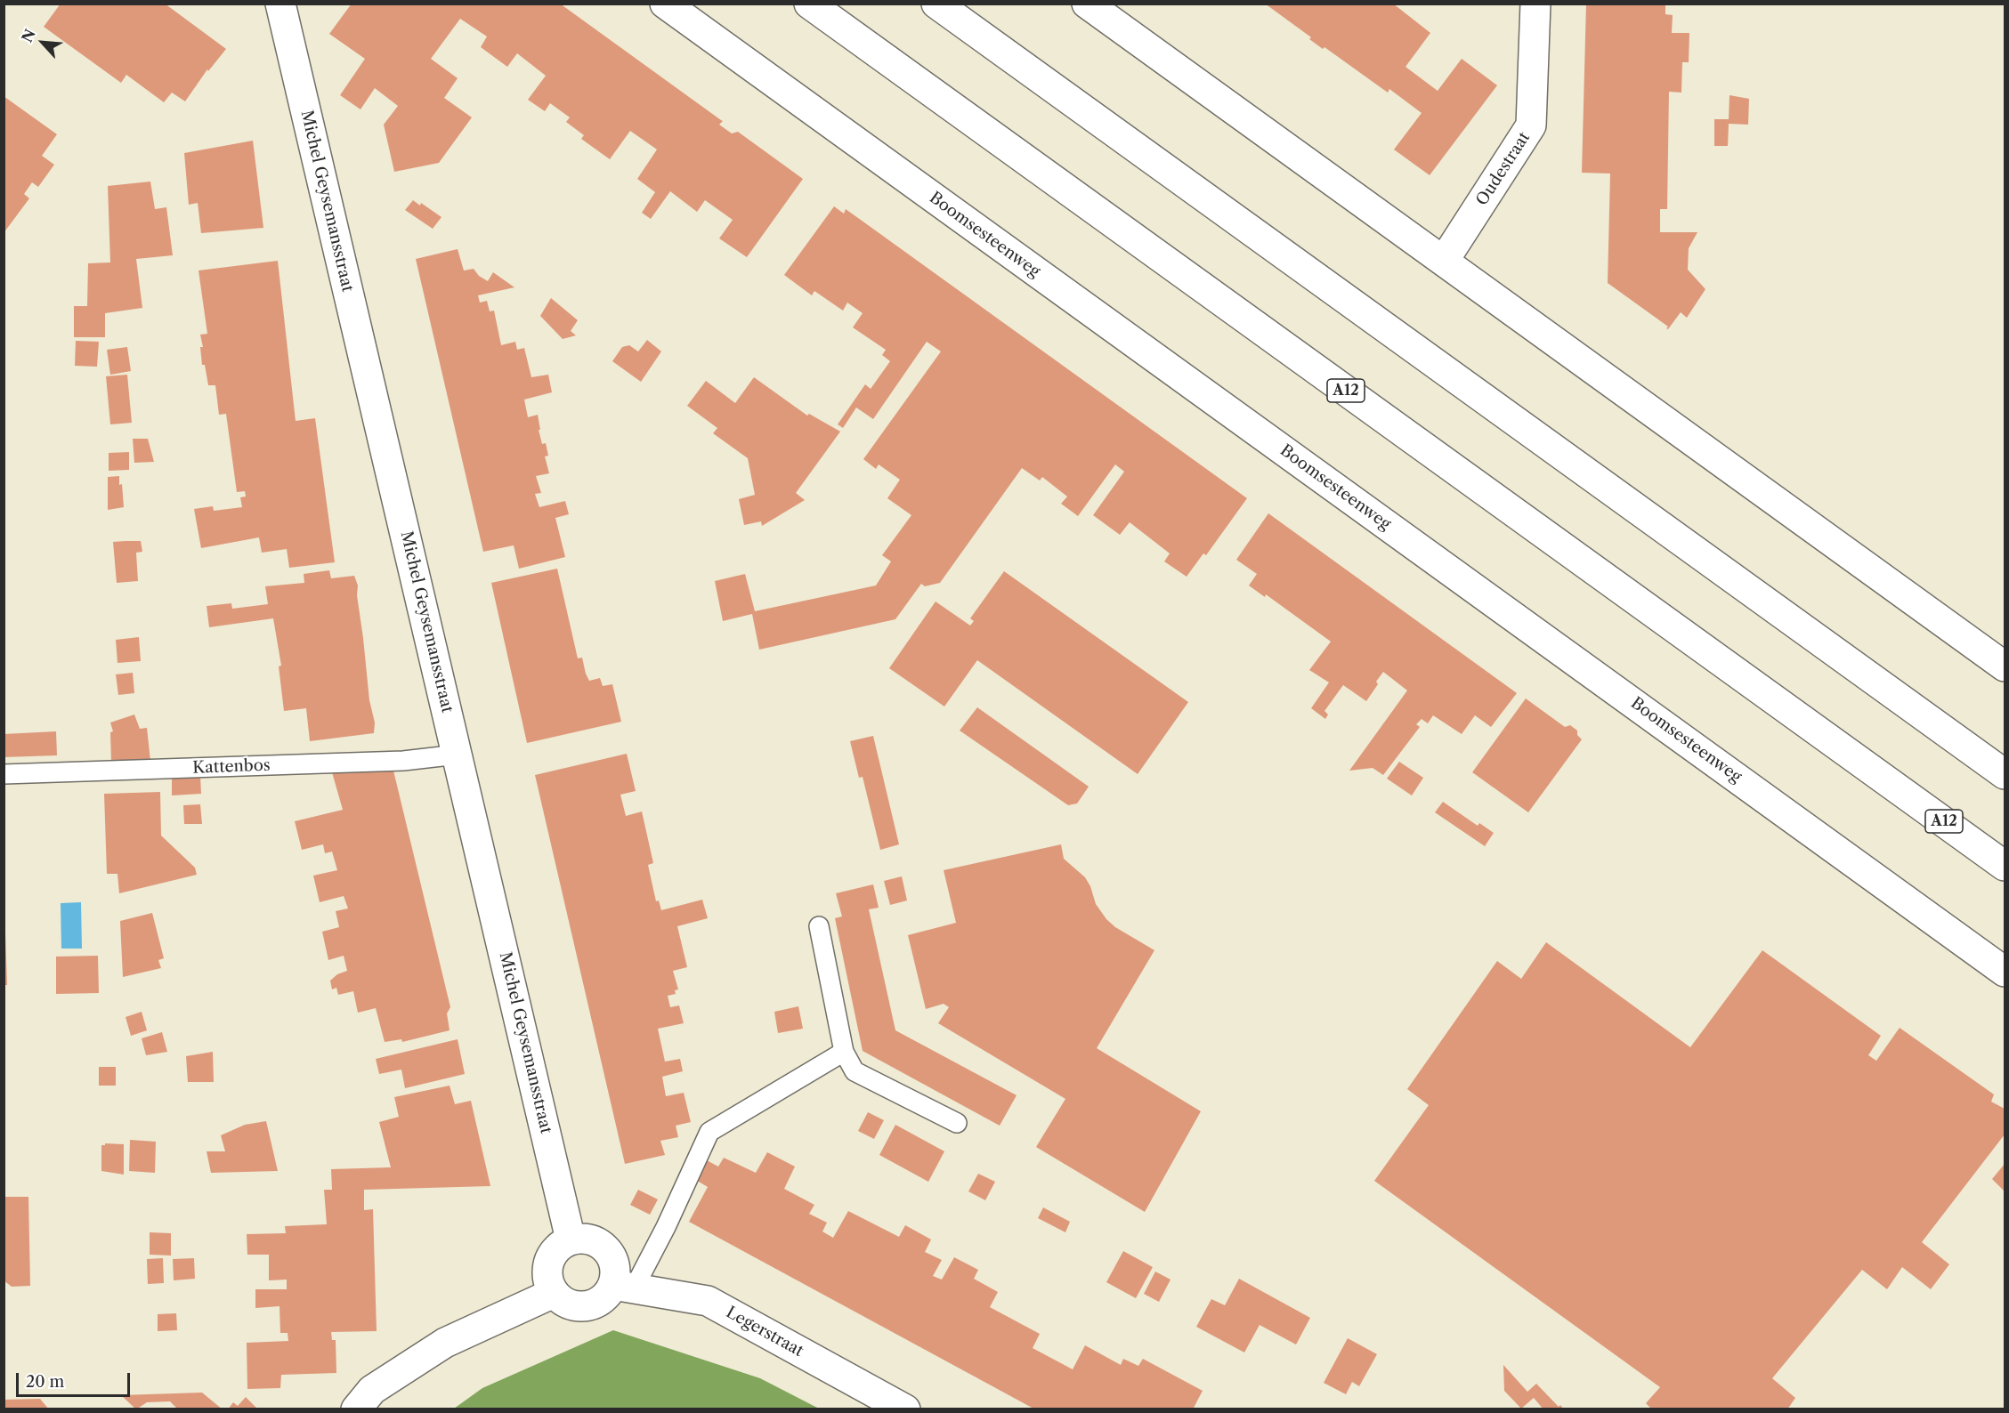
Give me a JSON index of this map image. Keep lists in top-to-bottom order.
{
  "streets": {
    "main road": [
      "Oudestraat",
      "Michel Geysemansstraat",
      "Boomsesteenweg",
      "A12",
      "Legerstraat"
    ],
    "lane": ["Kattenbos"]
  },
  "crossings": [
    ["Michel Geysemansstraat", "Kattenbos"],
    ["Michel Geysemansstraat", "Legerstraat"]
  ],
  "scale_bar": "20 m",
  "north": "top left"
}
